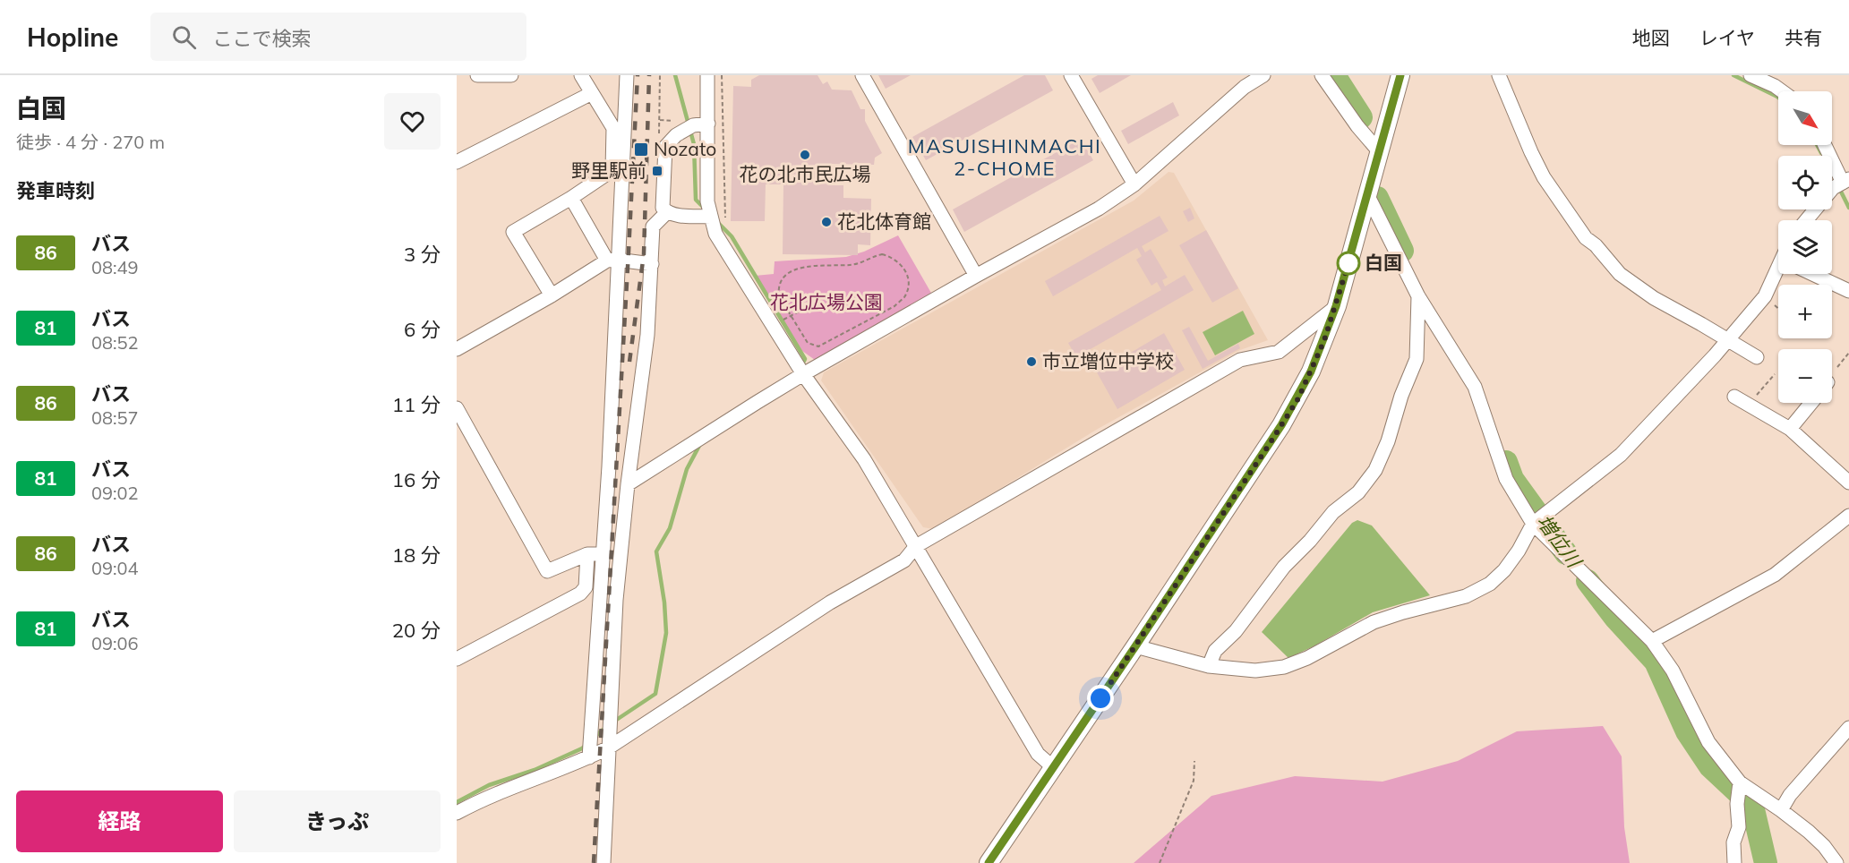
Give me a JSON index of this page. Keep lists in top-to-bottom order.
{
  "districts": ["MASUISHINMACHI 2-CHOME"],
  "water": ["増位川"],
  "parks": ["花北広場公園"],
  "places": {
    "transit": ["Nozato", "野里駅前"],
    "other": [
      "花の北市民広場",
      "花北体育館",
      "白国",
      "市立増位中学校"
    ]
  },
  "lines": ["bus line 86"],
  "north": "bottom right",
  "page": {
    "header": "Hopline",
    "search": "ここで検索",
    "nav": ["地図", "レイヤ", "共有"],
    "heading": [
      ["白国", "徒歩 · 4 分 · 270 m"],
      "発車時刻"
    ],
    "map_buttons": ["+", "−"],
    "list": [
      {
        "mark": "86",
        "name": "バス",
        "note": "08:49",
        "value": "3 分"
      },
      {
        "mark": "81",
        "name": "バス",
        "note": "08:52",
        "value": "6 分"
      },
      {
        "mark": "86",
        "name": "バス",
        "note": "08:57",
        "value": "11 分"
      },
      {
        "mark": "81",
        "name": "バス",
        "note": "09:02",
        "value": "16 分"
      },
      {
        "mark": "86",
        "name": "バス",
        "note": "09:04",
        "value": "18 分"
      },
      {
        "mark": "81",
        "name": "バス",
        "note": "09:06",
        "value": "20 分"
      }
    ],
    "buttons": ["経路", "きっぷ"]
  }
}
